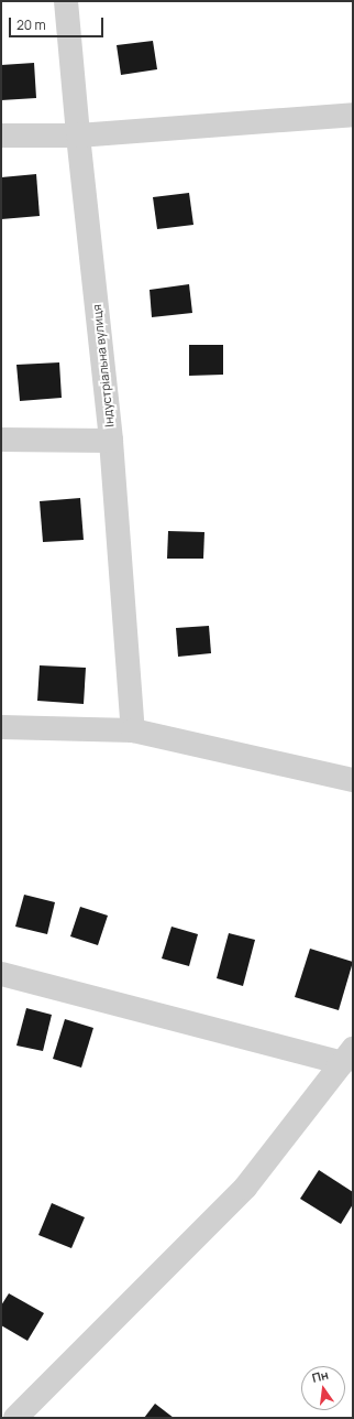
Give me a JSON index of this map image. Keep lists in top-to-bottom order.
{
  "streets": {
    "street": ["Індустріальна вулиця"]
  },
  "scale_bar": "20 m",
  "north": "top"
}
